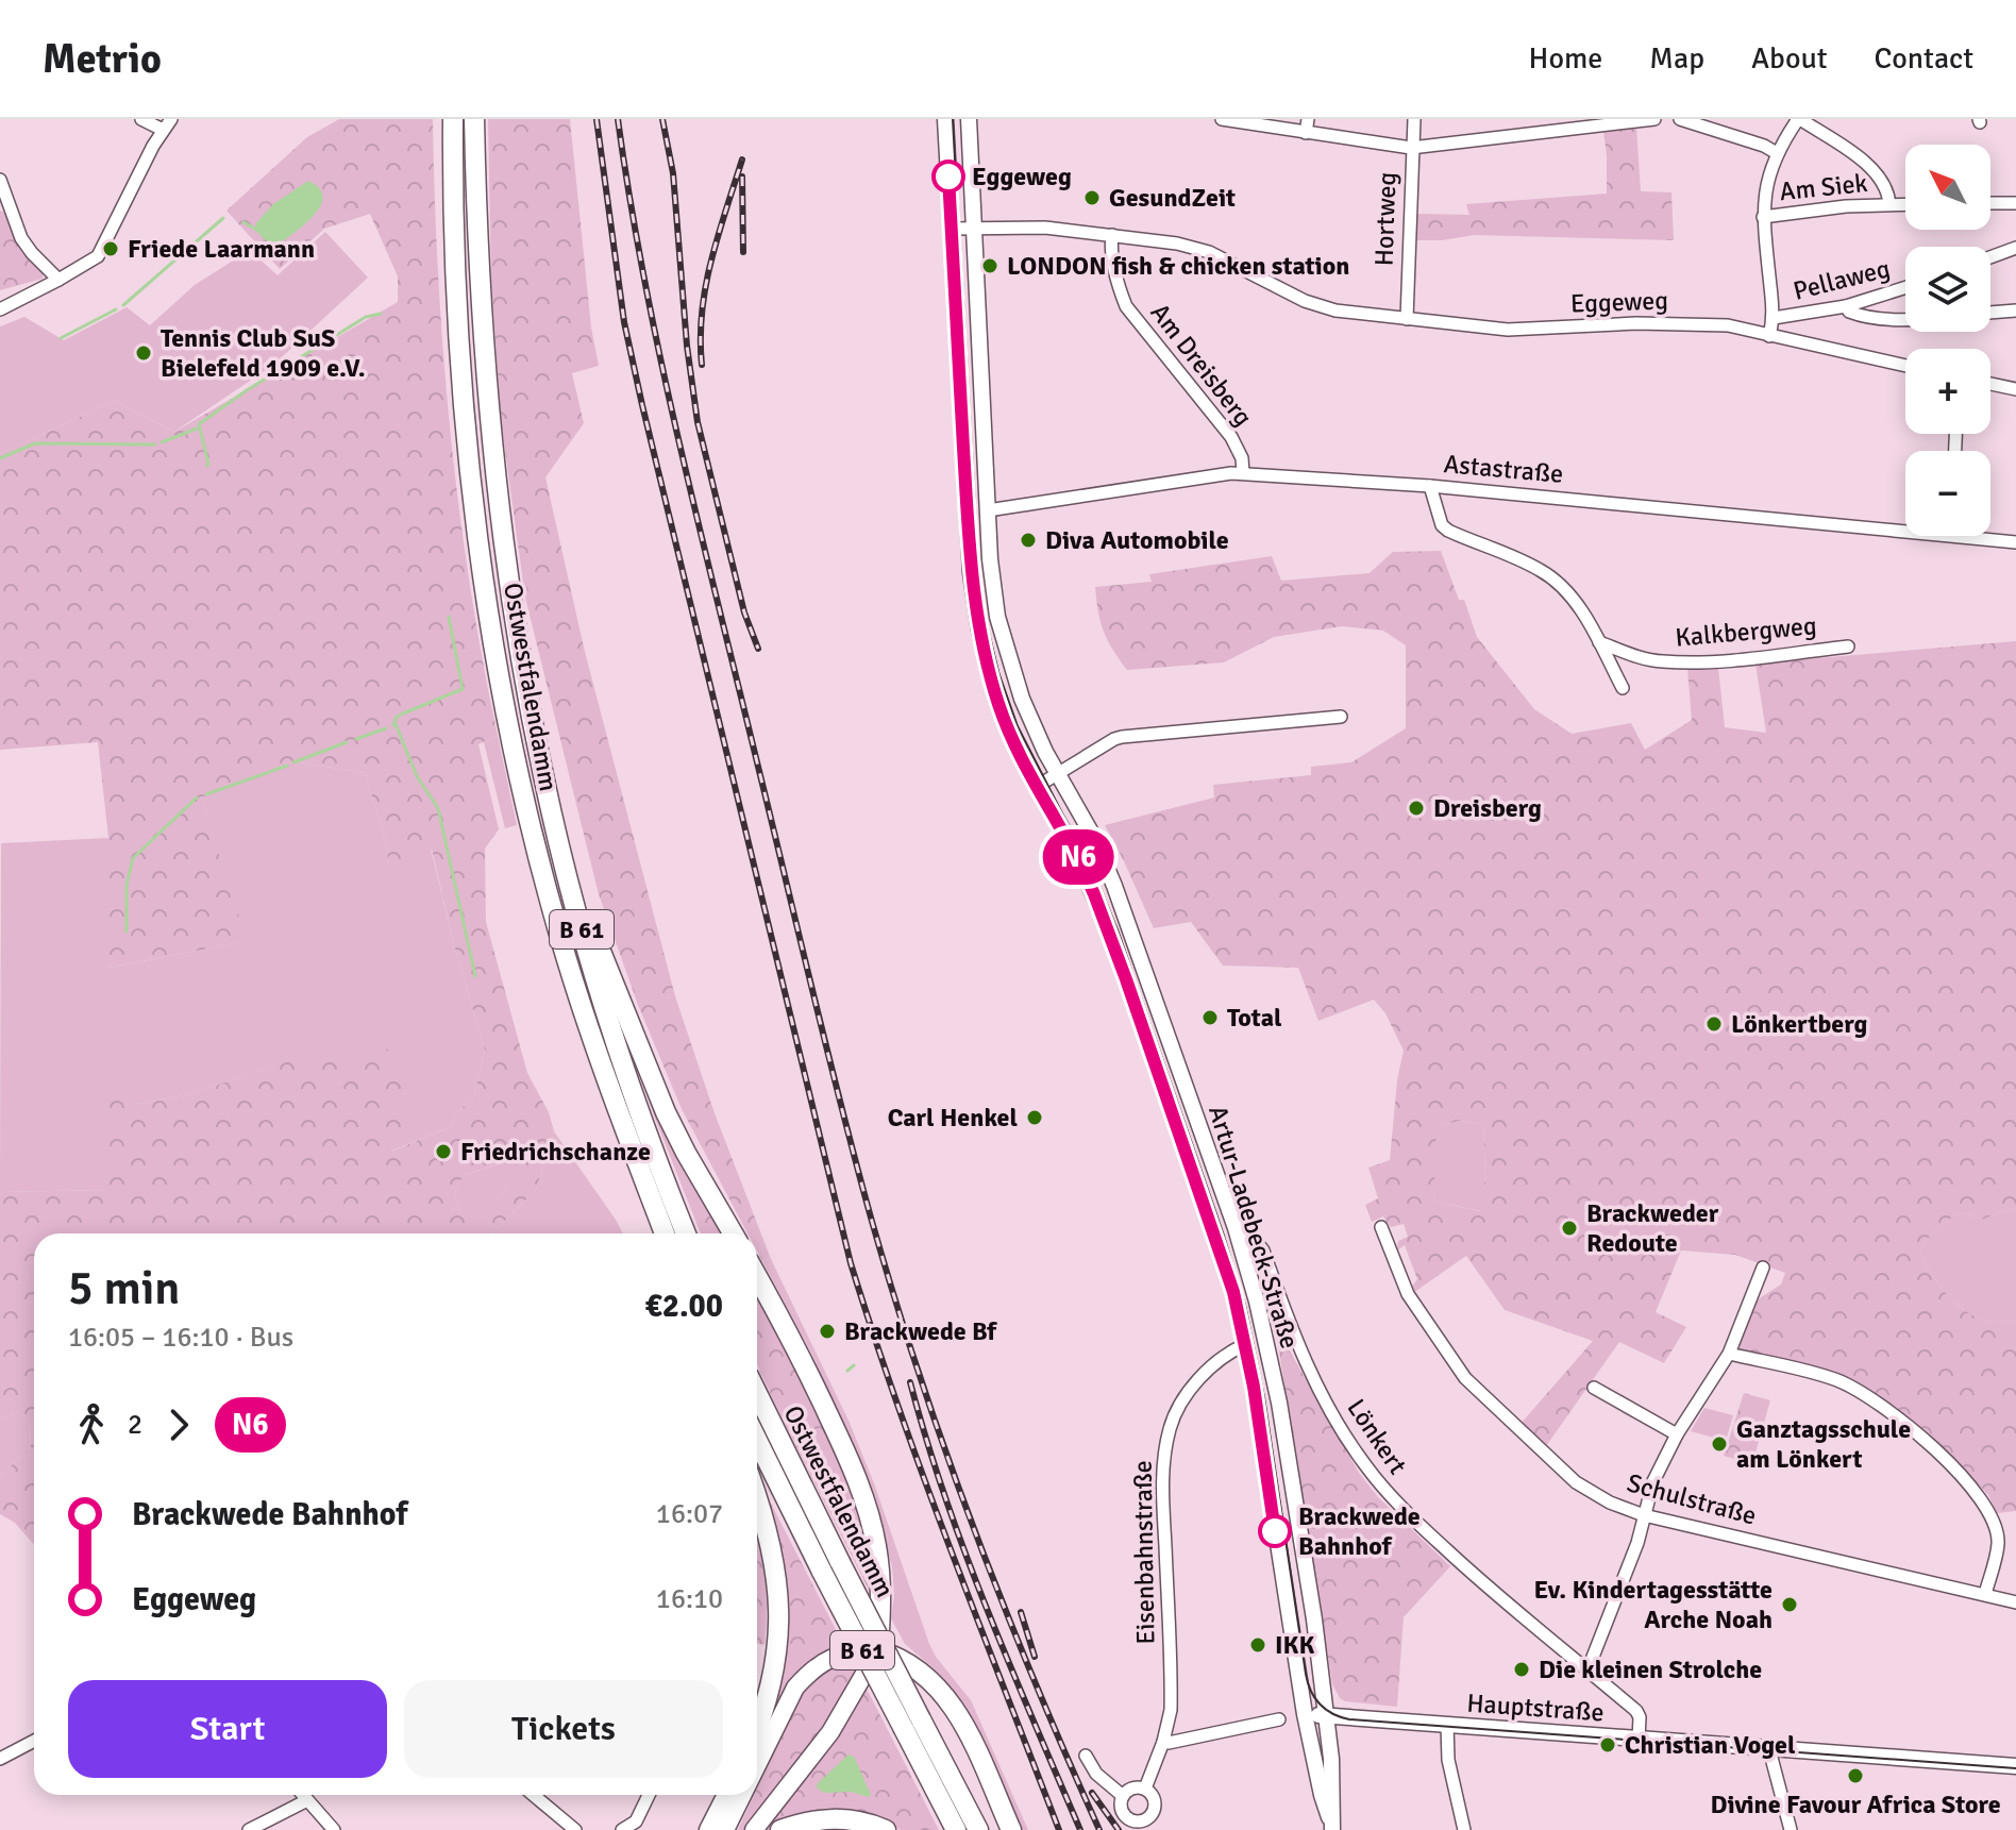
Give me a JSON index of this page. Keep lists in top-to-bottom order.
{
  "streets": {
    "highway": ["Ostwestfalendamm", "B 61"],
    "street": [
      "Am Siek",
      "Hortweg",
      "Pellaweg",
      "Eggeweg",
      "Am Dreisberg",
      "Astastraße",
      "Kalkbergweg",
      "Artur-Ladebeck-Straße",
      "Lönkert",
      "Schulstraße",
      "Eisenbahnstraße",
      "Hauptstraße"
    ]
  },
  "crossings": [
    ["Hortweg", "Eggeweg"],
    ["Eggeweg", "Am Dreisberg"],
    ["Eggeweg", "Artur-Ladebeck-Straße"],
    ["Am Dreisberg", "Astastraße"],
    ["Astastraße", "Artur-Ladebeck-Straße"],
    ["Ostwestfalendamm", "B 61"],
    ["Artur-Ladebeck-Straße", "Lönkert"],
    ["Artur-Ladebeck-Straße", "Eisenbahnstraße"],
    ["Artur-Ladebeck-Straße", "Hauptstraße"],
    ["Lönkert", "Hauptstraße"]
  ],
  "places": [
    "Eggeweg",
    "GesundZeit",
    "Friede Laarmann",
    "LONDON fish & chicken station",
    "Tennis Club SuS Bielefeld 1909 e.V.",
    "Diva Automobile",
    "Dreisberg",
    "Total",
    "Lönkertberg",
    "Carl Henkel",
    "Friedrichschanze",
    "Brackweder Redoute",
    "Brackwede Bf",
    "Ganztagsschule am Lönkert",
    "Brackwede Bahnhof",
    "Ev. Kindertagesstätte Arche Noah",
    "IKK",
    "Die kleinen Strolche",
    "Christian Vogel",
    "Divine Favour Africa Store"
  ],
  "lines": ["bus line N6"],
  "north": "top left",
  "page": {
    "header": "Metrio",
    "nav": [
      "Home",
      "Map",
      "About",
      "Contact"
    ],
    "on_map": "N6",
    "map_buttons": ["+", "−"],
    "heading": ["5 min", "16:05 – 16:10 · Bus", "€2.00"],
    "legs": ["2", "N6"],
    "list": [
      {
        "name": "Brackwede Bahnhof",
        "value": "16:07"
      },
      {
        "name": "Eggeweg",
        "value": "16:10"
      }
    ],
    "buttons": ["Start", "Tickets"]
  }
}
